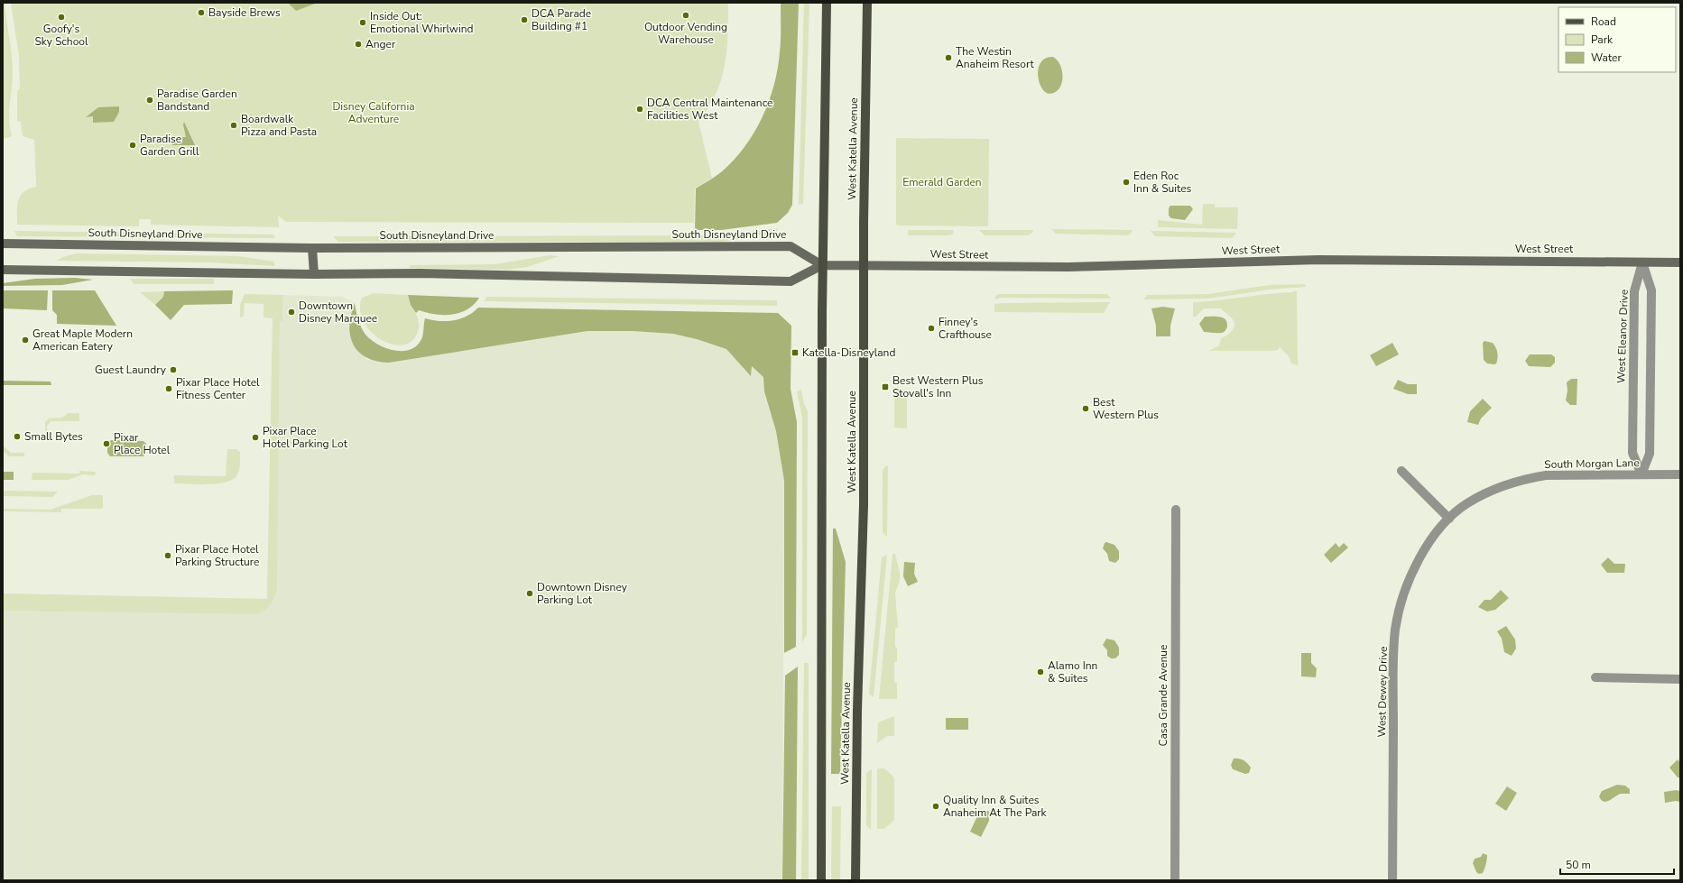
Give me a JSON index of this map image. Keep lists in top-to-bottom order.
{
  "streets": {
    "main road": ["West Katella Avenue", "South Disneyland Drive", "West Street"],
    "street": [
      "West Eleanor Drive",
      "South Morgan Lane",
      "West Dewey Drive",
      "Casa Grande Avenue"
    ]
  },
  "crossings": [
    ["West Katella Avenue", "West Street"],
    ["South Disneyland Drive", "West Street"],
    ["West Street", "West Eleanor Drive"],
    ["West Eleanor Drive", "South Morgan Lane"],
    ["South Morgan Lane", "West Dewey Drive"]
  ],
  "parks": ["Disney California Adventure", "Emerald Garden"],
  "places": {
    "other": [
      "Bayside Brews",
      "Outdoor Vending Warehouse",
      "Goofy's Sky School",
      "DCA Parade Building #1",
      "Inside Out: Emotional Whirlwind",
      "Anger",
      "The Westin Anaheim Resort",
      "Paradise Garden Bandstand",
      "DCA Central Maintenance Facilities West",
      "Boardwalk Pizza and Pasta",
      "Paradise Garden Grill",
      "Eden Roc Inn & Suites",
      "Downtown Disney Marquee",
      "Finney's Crafthouse",
      "Great Maple Modern American Eatery",
      "Guest Laundry",
      "Pixar Place Hotel Fitness Center",
      "Best Western Plus",
      "Small Bytes",
      "Pixar Place Hotel Parking Lot",
      "Pixar Place Hotel",
      "Pixar Place Hotel Parking Structure",
      "Downtown Disney Parking Lot",
      "Alamo Inn & Suites",
      "Quality Inn & Suites Anaheim At The Park"
    ],
    "transit": ["Katella-Disneyland", "Best Western Plus Stovall's Inn"]
  },
  "legend": ["Road", "Park", "Water"],
  "scale_bar": "50 m"
}
